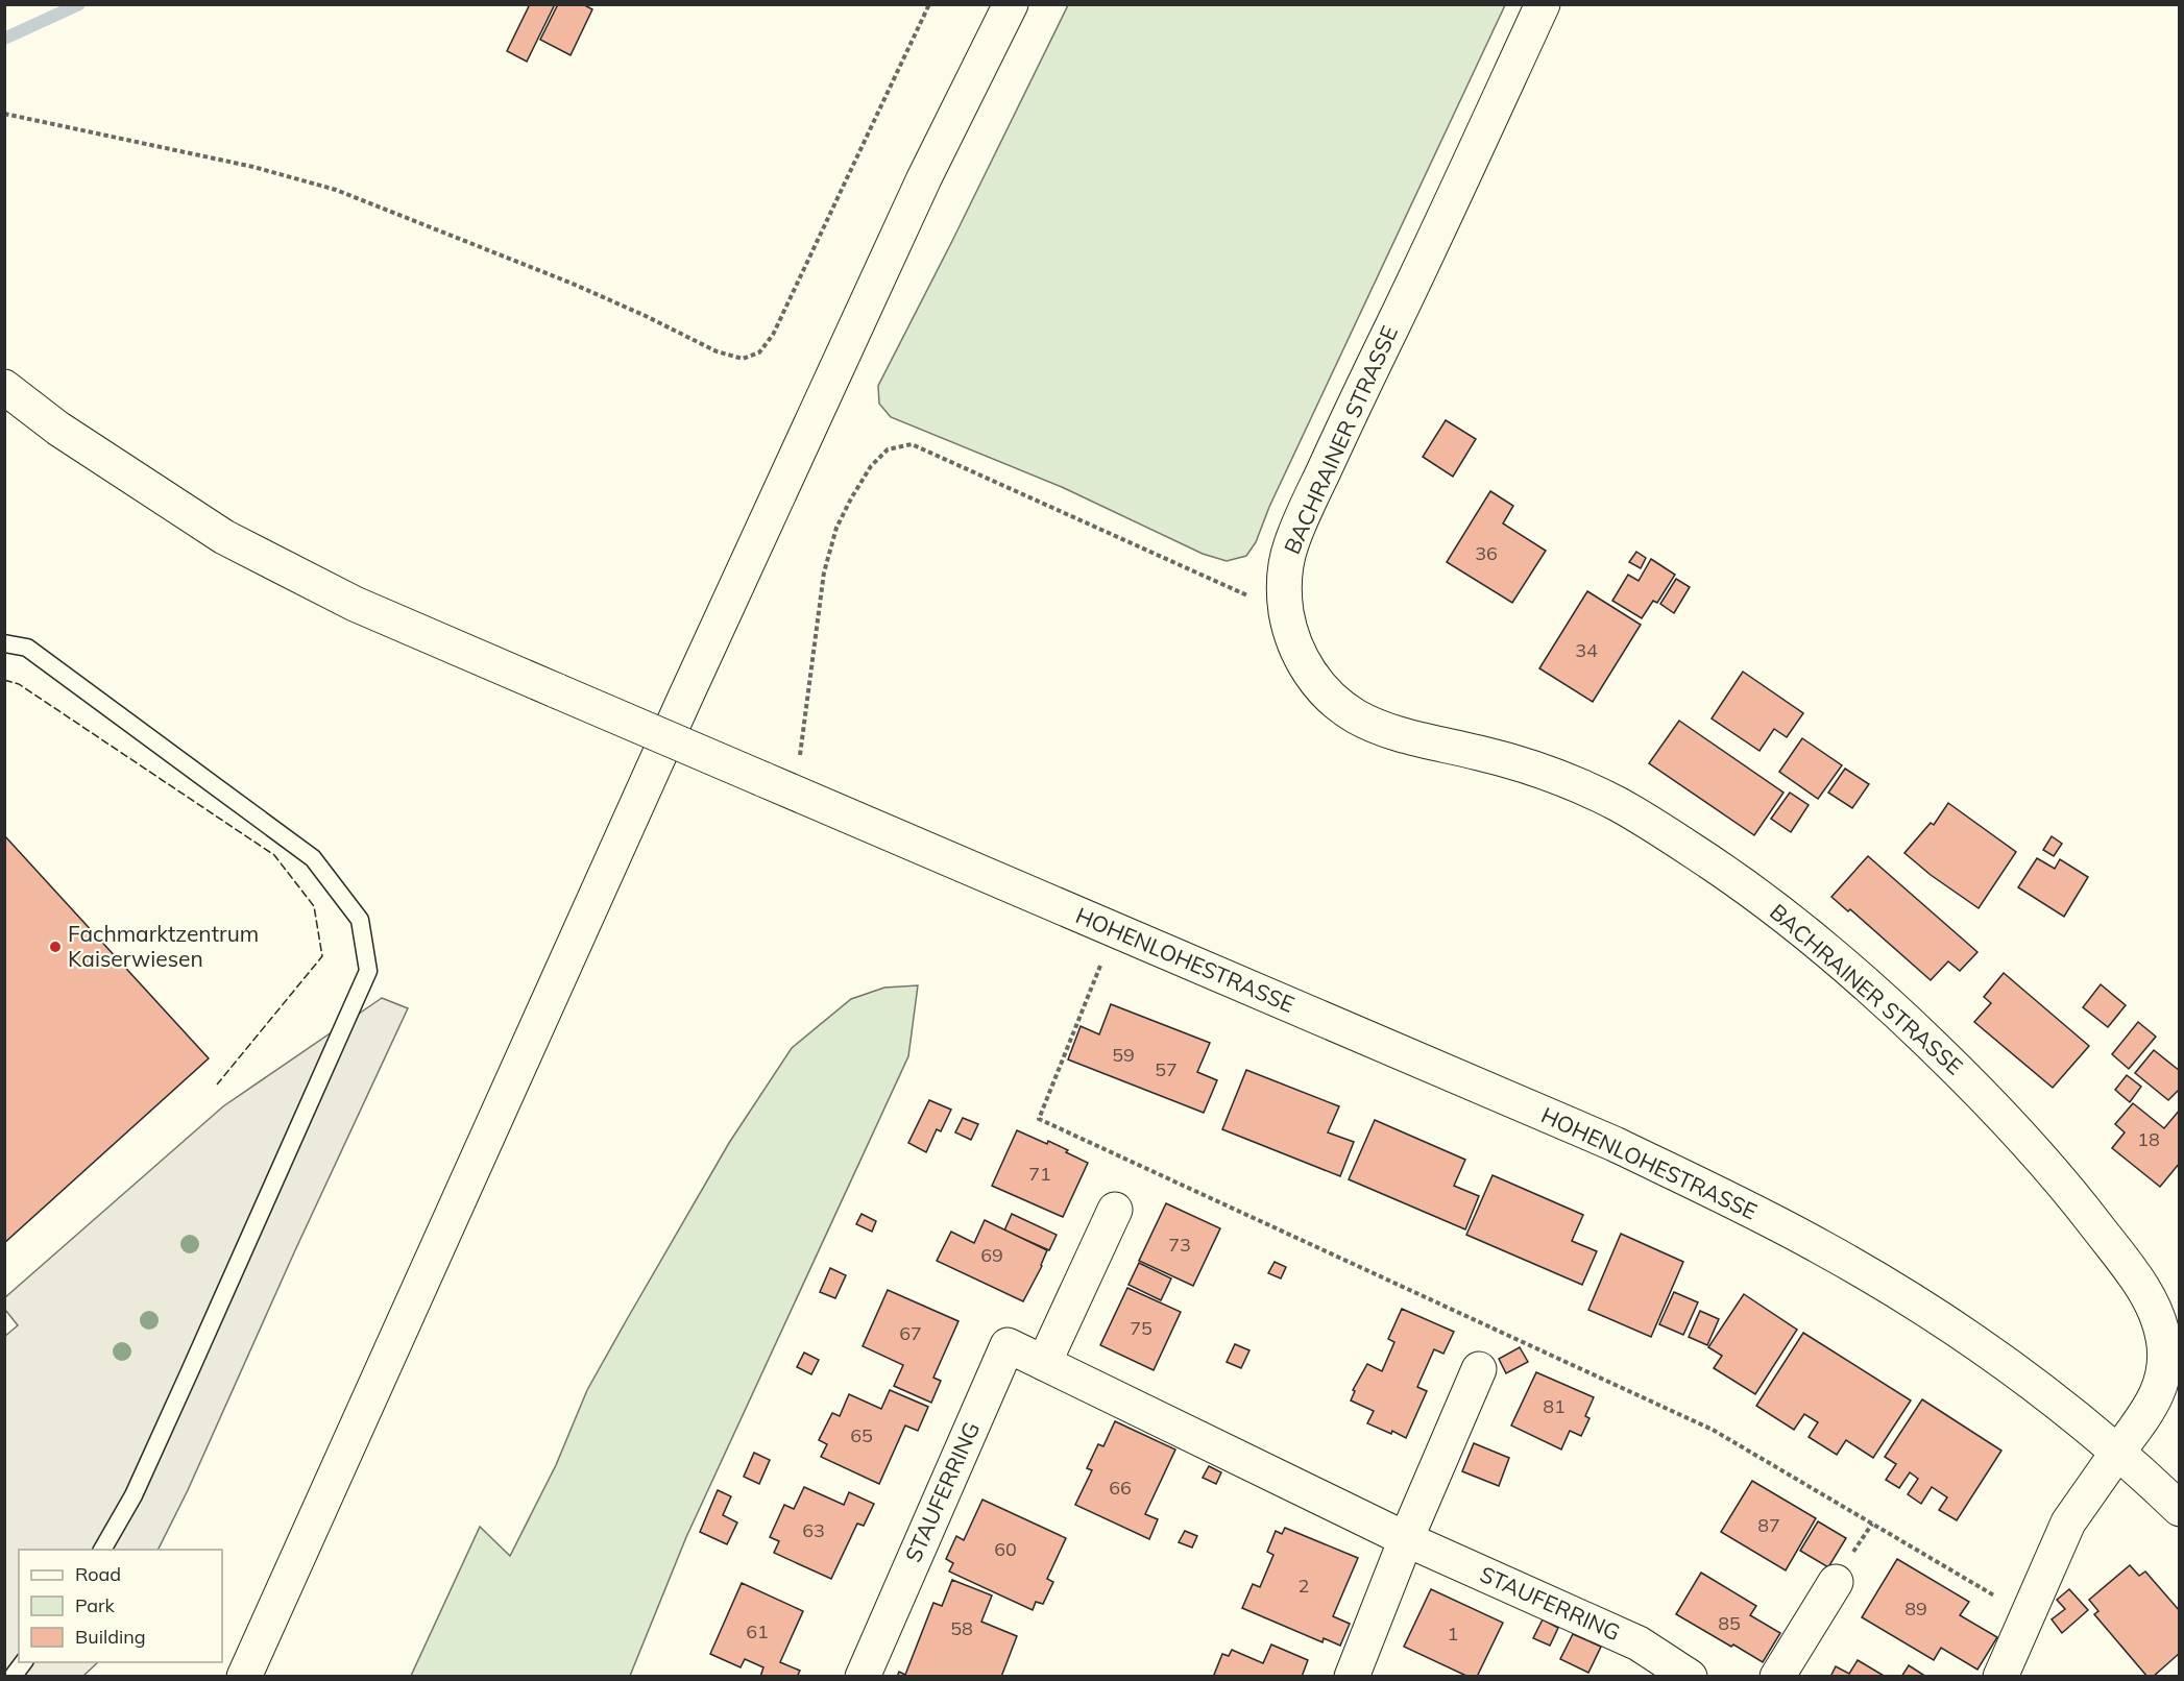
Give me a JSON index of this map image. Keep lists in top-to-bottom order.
{
  "streets": {
    "main road": ["BACHRAINER STRASSE", "HOHENLOHESTRASSE", "STAUFERRING"]
  },
  "crossings": [
    ["BACHRAINER STRASSE", "HOHENLOHESTRASSE"]
  ],
  "places": ["Fachmarktzentrum Kaiserwiesen"],
  "house_numbers": [
    "36",
    "34",
    "59",
    "57",
    "18",
    "71",
    "73",
    "69",
    "75",
    "67",
    "81",
    "65",
    "66",
    "87",
    "63",
    "60",
    "2",
    "89",
    "85",
    "58",
    "61",
    "1"
  ],
  "legend": ["Road", "Park", "Building"]
}
